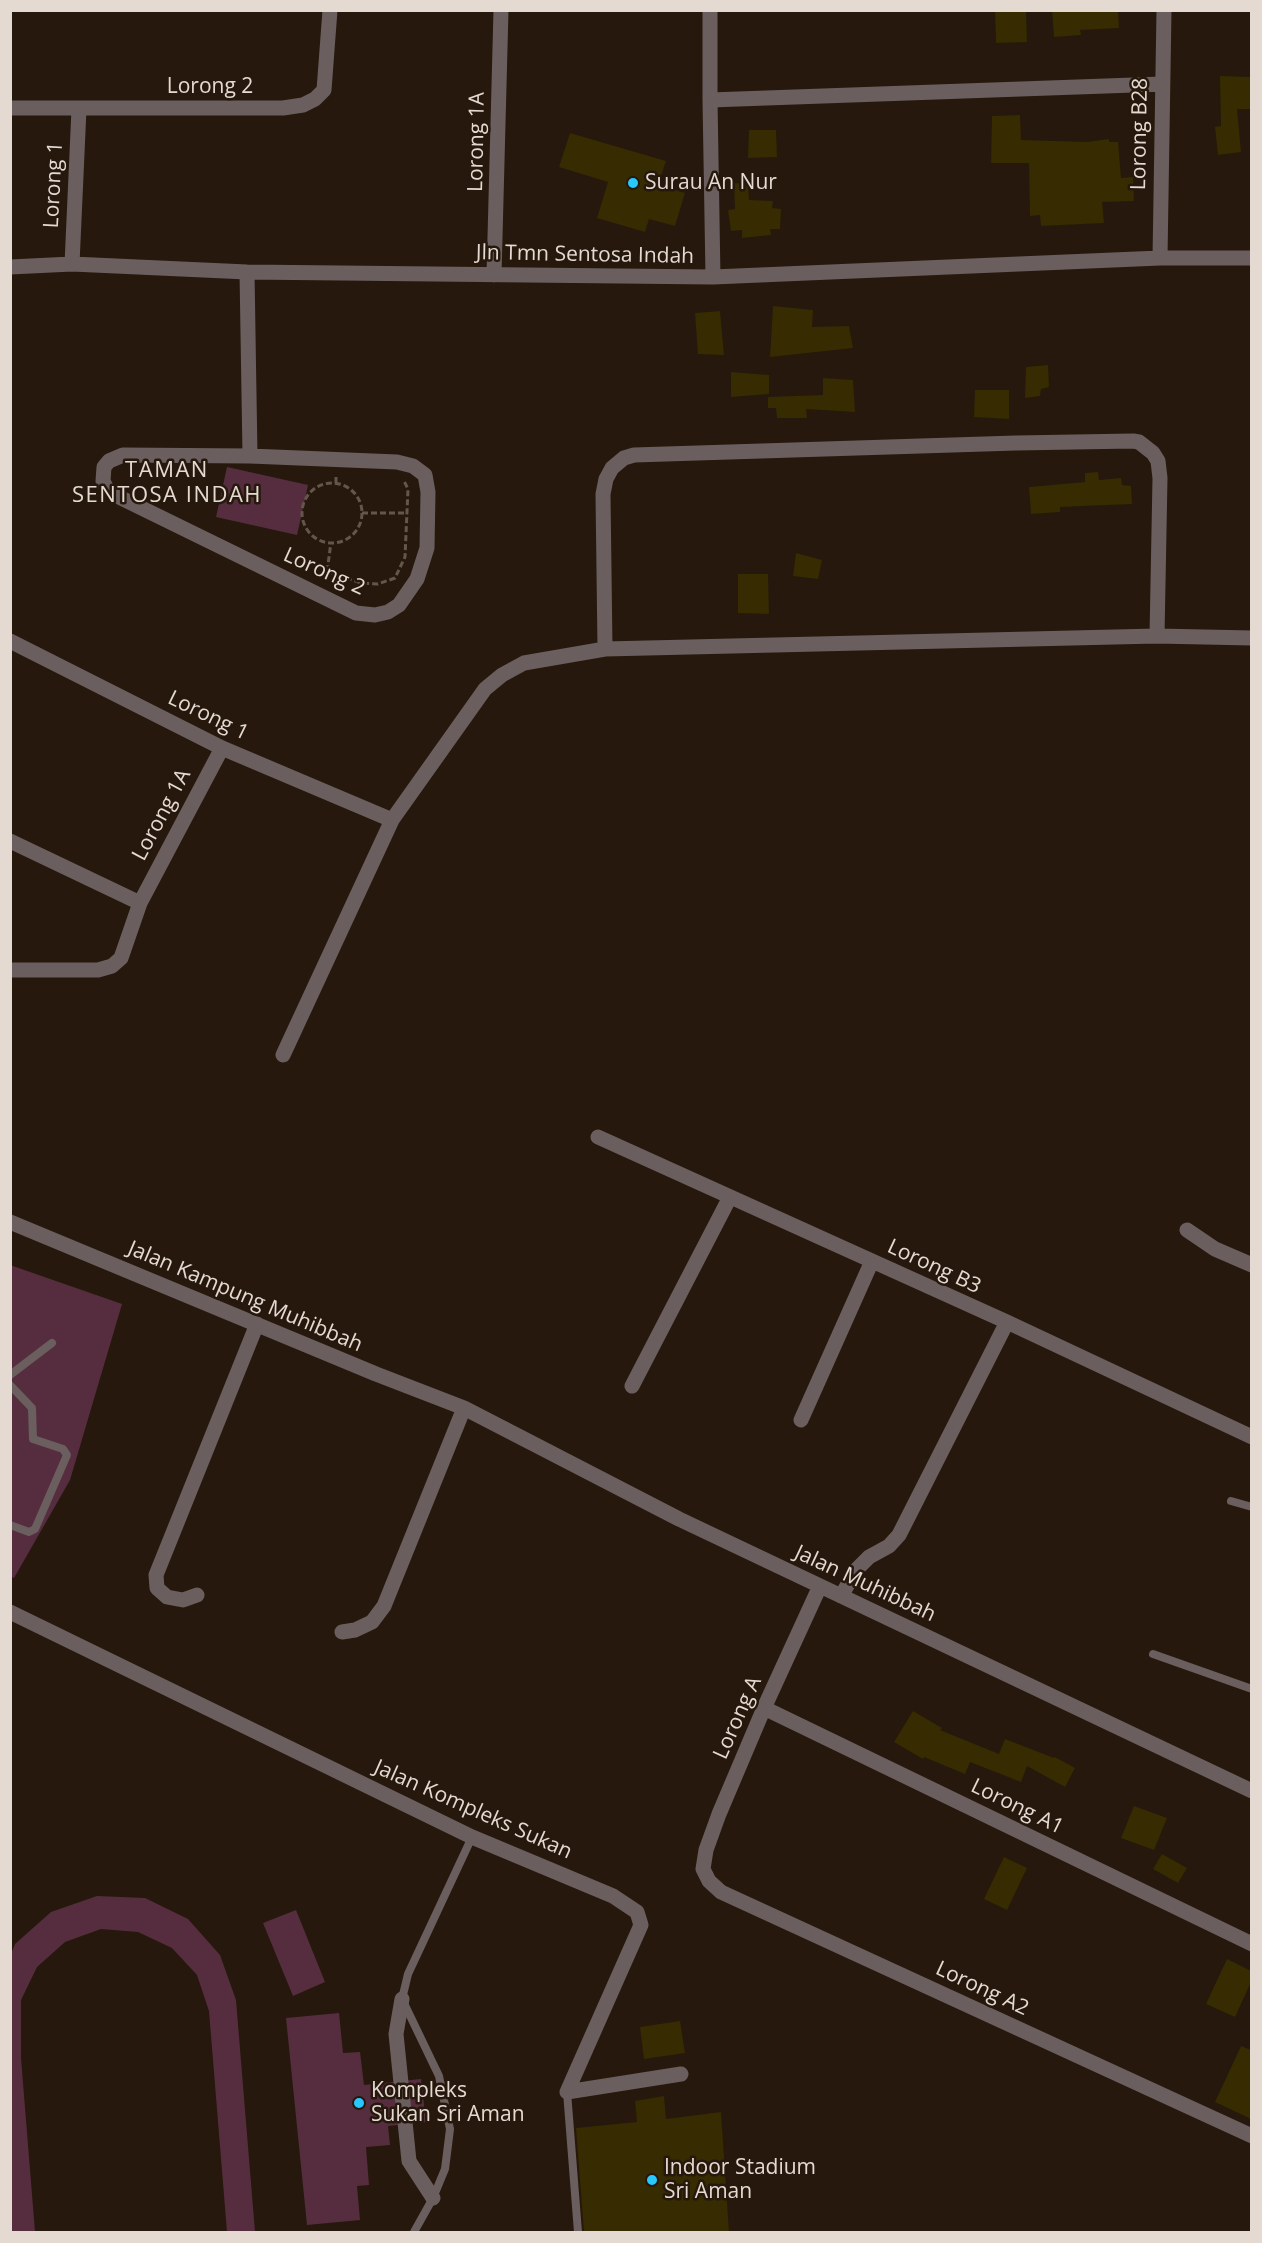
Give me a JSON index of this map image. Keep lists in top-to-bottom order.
{
  "streets": {
    "street": [
      "Lorong 2",
      "Lorong B28",
      "Lorong 1A",
      "Lorong 1",
      "Jln Tmn Sentosa Indah",
      "Lorong B3",
      "Jalan Kampung Muhibbah",
      "Jalan Muhibbah",
      "Lorong A",
      "Lorong A1",
      "Jalan Kompleks Sukan",
      "Lorong A2"
    ]
  },
  "crossings": [
    ["Lorong 2", "Lorong 1"],
    ["Lorong B28", "Jln Tmn Sentosa Indah"],
    ["Lorong 1A", "Lorong 1"],
    ["Lorong 1A", "Jln Tmn Sentosa Indah"],
    ["Lorong 1", "Jln Tmn Sentosa Indah"],
    ["Jalan Kampung Muhibbah", "Jalan Muhibbah"],
    ["Jalan Muhibbah", "Lorong A"],
    ["Lorong A", "Lorong A1"],
    ["Lorong A", "Lorong A2"]
  ],
  "districts": ["TAMAN SENTOSA INDAH"],
  "places": ["Surau An Nur", "Kompleks Sukan Sri Aman", "Indoor Stadium Sri Aman"]
}
